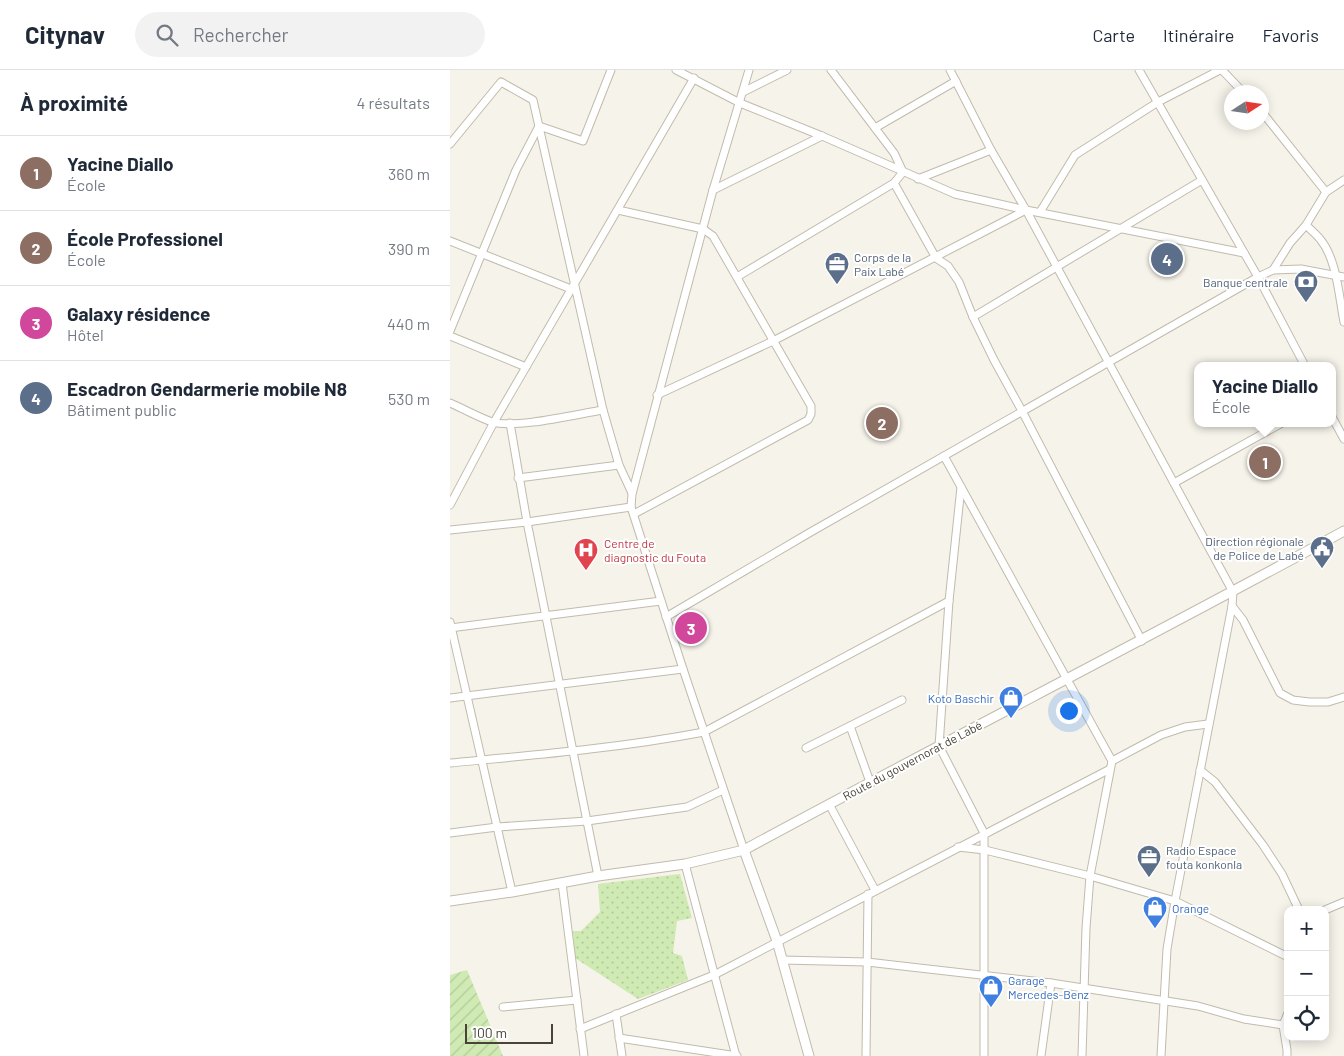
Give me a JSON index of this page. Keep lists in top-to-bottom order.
{
  "streets": {
    "street": ["Route du gouvernorat de Labé"]
  },
  "places": {
    "office": ["Corps de la Paix Labé", "Radio Espace fouta konkonla"],
    "bank": ["Banque centrale"],
    "public building": ["Direction régionale de Police de Labé"],
    "hospital": ["Centre de diagnostic du Fouta"],
    "shop": ["Koto Baschir", "Orange", "Garage Mercedes-Benz"]
  },
  "scale_bar": "100 m",
  "north": "right",
  "page": {
    "header": "Citynav",
    "search": "Rechercher",
    "nav": ["Carte", "Itinéraire", "Favoris"],
    "heading": ["À proximité", "4 résultats"],
    "list": [
      {
        "mark": "1",
        "name": "Yacine Diallo",
        "note": "École",
        "value": "360 m"
      },
      {
        "mark": "2",
        "name": "École Professionel",
        "note": "École",
        "value": "390 m"
      },
      {
        "mark": "3",
        "name": "Galaxy résidence",
        "note": "Hôtel",
        "value": "440 m"
      },
      {
        "mark": "4",
        "name": "Escadron Gendarmerie mobile N8",
        "note": "Bâtiment public",
        "value": "530 m"
      }
    ],
    "pins": [
      "4",
      "2",
      "1",
      "3"
    ],
    "popup": ["Yacine Diallo", "École"],
    "map_buttons": ["+", "−"],
    "scale": "100 m"
  }
}
